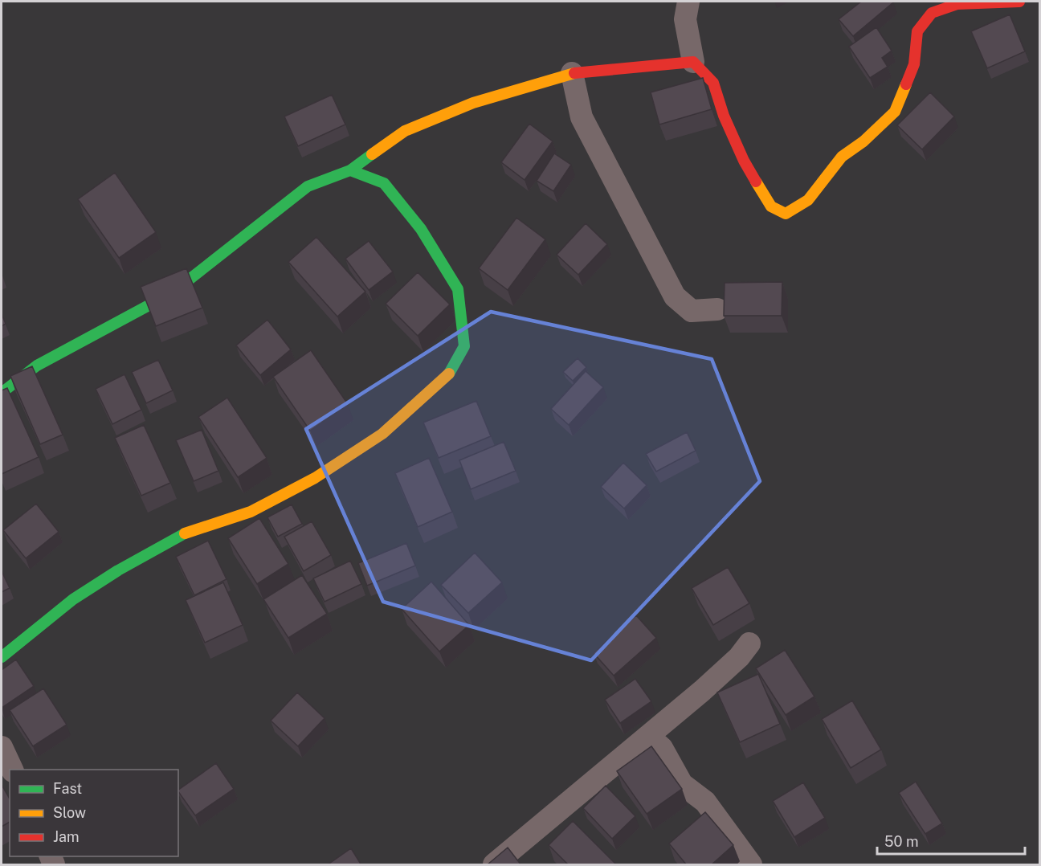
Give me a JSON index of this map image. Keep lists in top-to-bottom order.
{
  "legend": ["Fast", "Slow", "Jam"],
  "scale_bar": "50 m"
}
